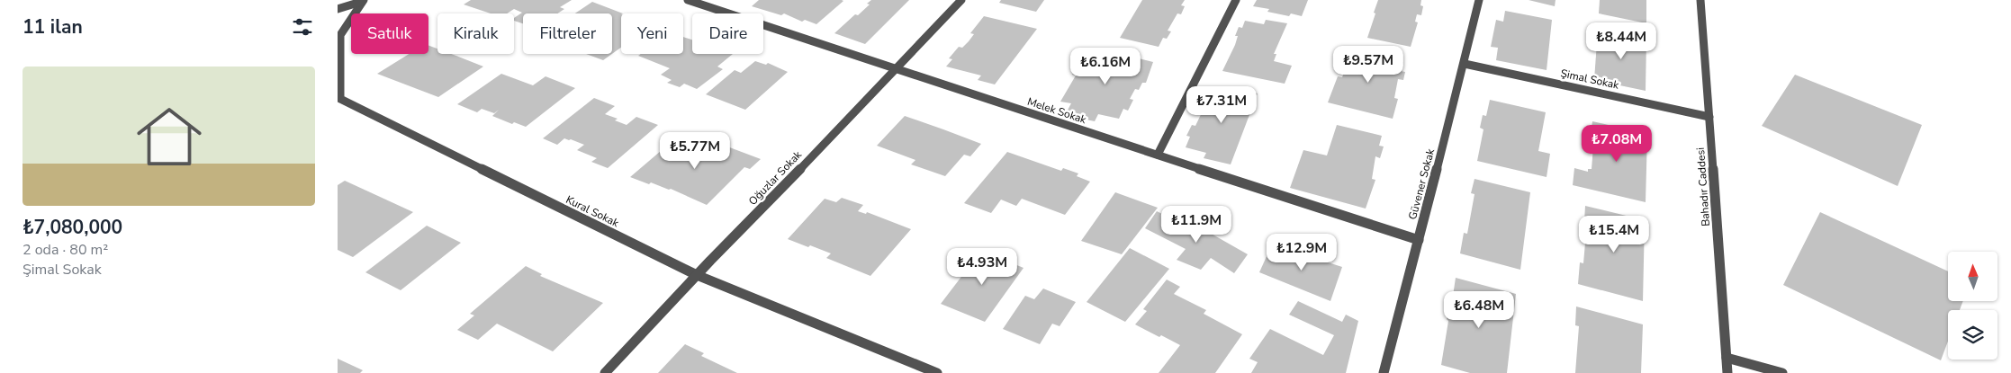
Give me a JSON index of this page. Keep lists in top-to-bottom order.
{
  "streets": {
    "street": [
      "Şimal Sokak",
      "Melek Sokak",
      "Oğuzlar Sokak",
      "Güvener Sokak",
      "Bahadır Caddesi",
      "Kural Sokak"
    ]
  },
  "crossings": [
    ["Şimal Sokak", "Güvener Sokak"],
    ["Şimal Sokak", "Bahadır Caddesi"],
    ["Melek Sokak", "Oğuzlar Sokak"],
    ["Melek Sokak", "Güvener Sokak"],
    ["Oğuzlar Sokak", "Kural Sokak"]
  ],
  "north": "top",
  "page": {
    "heading": "11 ilan",
    "chip": [
      "Satılık",
      "Kiralık",
      "Filtreler",
      "Yeni",
      "Daire"
    ],
    "price": [
      "₺8.44M",
      "₺9.57M",
      "₺6.16M",
      "₺7.31M",
      "₺7.08M",
      "₺5.77M",
      "₺11.9M",
      "₺15.4M",
      "₺12.9M",
      "₺4.93M",
      "₺6.48M"
    ],
    "list": [
      {
        "name": "₺7,080,000",
        "note": "2 oda · 80 m² · Şimal Sokak"
      }
    ]
  }
}
